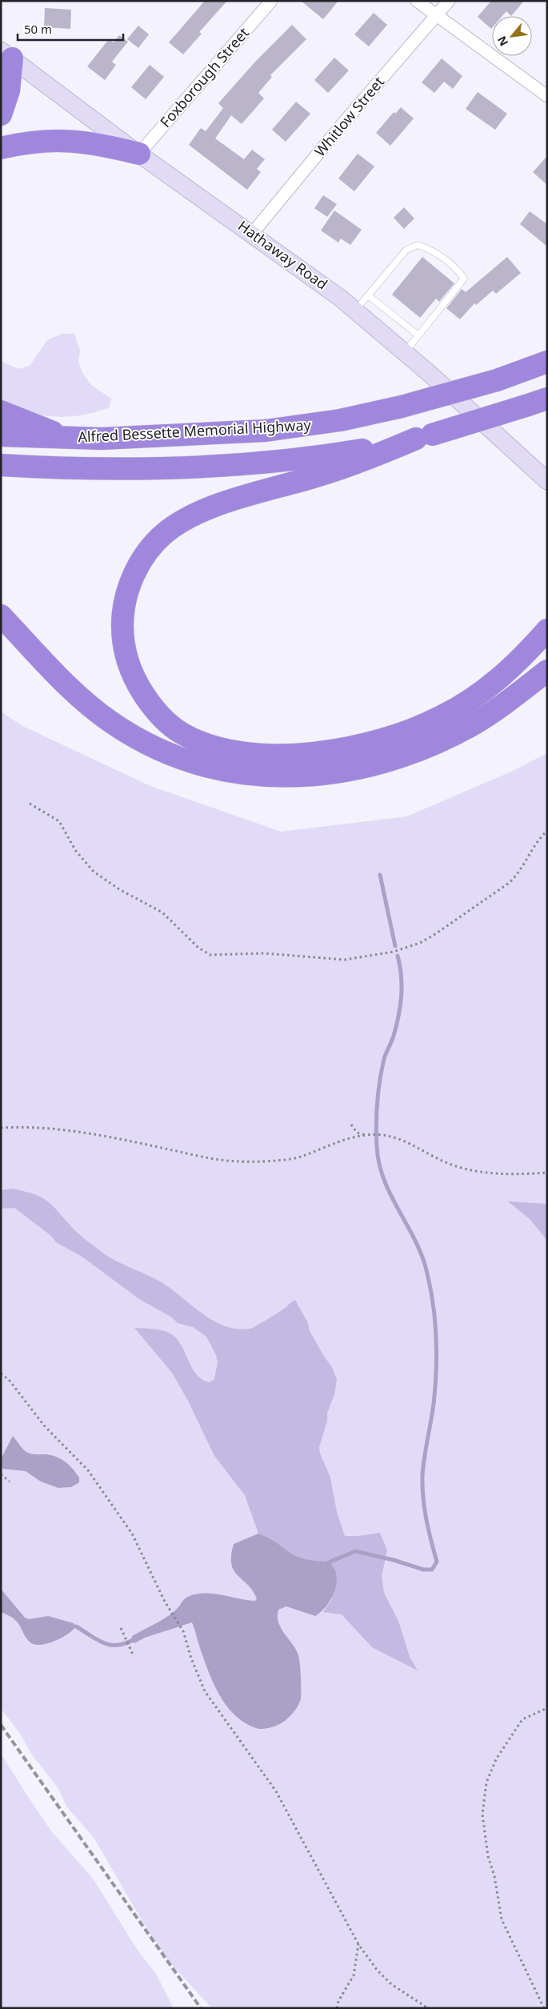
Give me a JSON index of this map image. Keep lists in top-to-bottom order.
{
  "streets": {
    "highway": ["Alfred Bessette Memorial Highway"],
    "main road": ["Hathaway Road"],
    "street": ["Foxborough Street", "Whitlow Street"]
  },
  "crossings": [
    ["Foxborough Street", "Hathaway Road"],
    ["Whitlow Street", "Hathaway Road"]
  ],
  "scale_bar": "50 m",
  "north": "bottom left"
}
